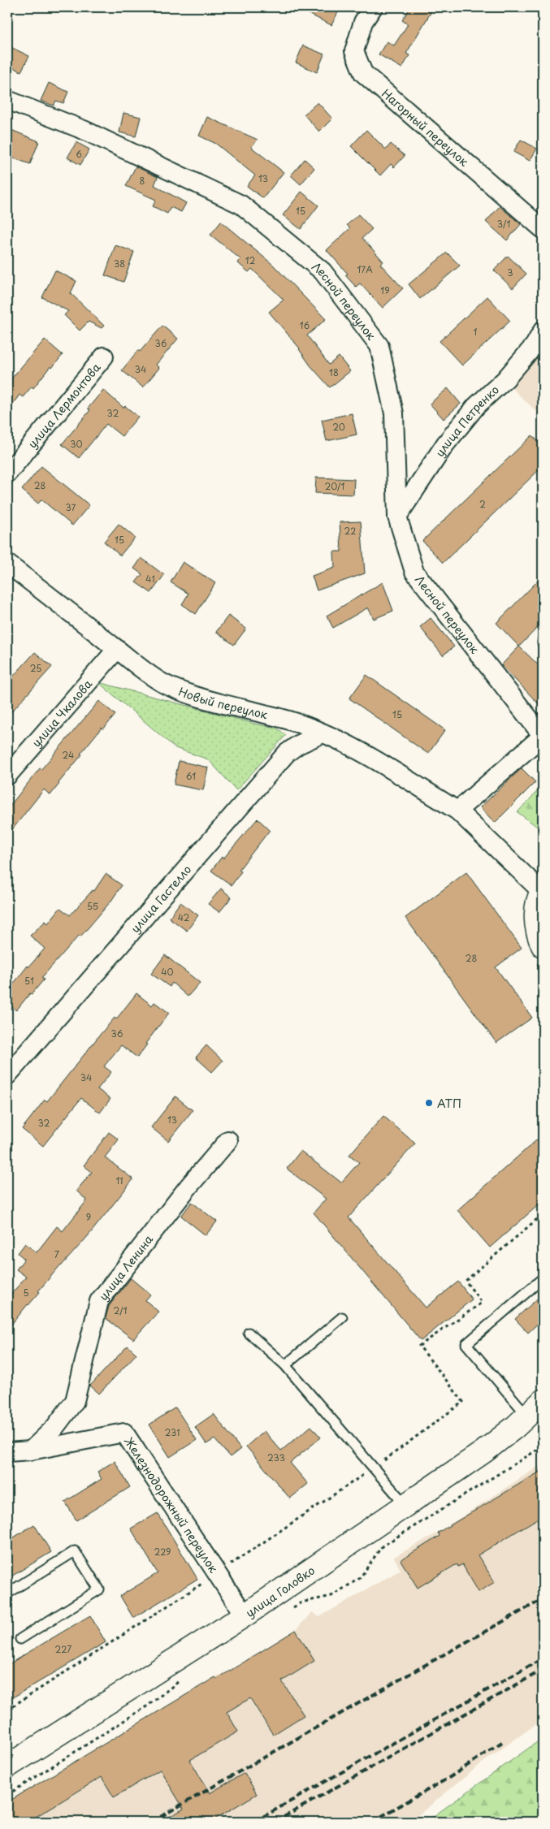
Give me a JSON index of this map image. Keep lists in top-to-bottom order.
{
  "streets": {
    "main road": ["улица Головко"],
    "street": [
      "Нагорный переулок",
      "Лесной переулок",
      "улица Лермонтова",
      "улица Петренко",
      "Новый переулок",
      "улица Чкалова",
      "улица Гастелло",
      "улица Ленина",
      "Железнодорожный переулок"
    ]
  },
  "crossings": [
    ["Лесной переулок", "улица Петренко"],
    ["Лесной переулок", "Новый переулок"],
    ["Новый переулок", "улица Чкалова"],
    ["Новый переулок", "улица Гастелло"],
    ["улица Ленина", "Железнодорожный переулок"],
    ["Железнодорожный переулок", "улица Головко"]
  ],
  "places": ["АТП"],
  "house_numbers": [
    "6",
    "13",
    "8",
    "15",
    "3/1",
    "12",
    "38",
    "17А",
    "3",
    "19",
    "16",
    "1",
    "36",
    "34",
    "18",
    "32",
    "20",
    "30",
    "28",
    "20/1",
    "2",
    "37",
    "22",
    "15",
    "41",
    "25",
    "15",
    "24",
    "61",
    "55",
    "42",
    "28",
    "40",
    "51",
    "36",
    "34",
    "13",
    "32",
    "11",
    "9",
    "7",
    "5",
    "2/1",
    "231",
    "233",
    "229",
    "227"
  ]
}
